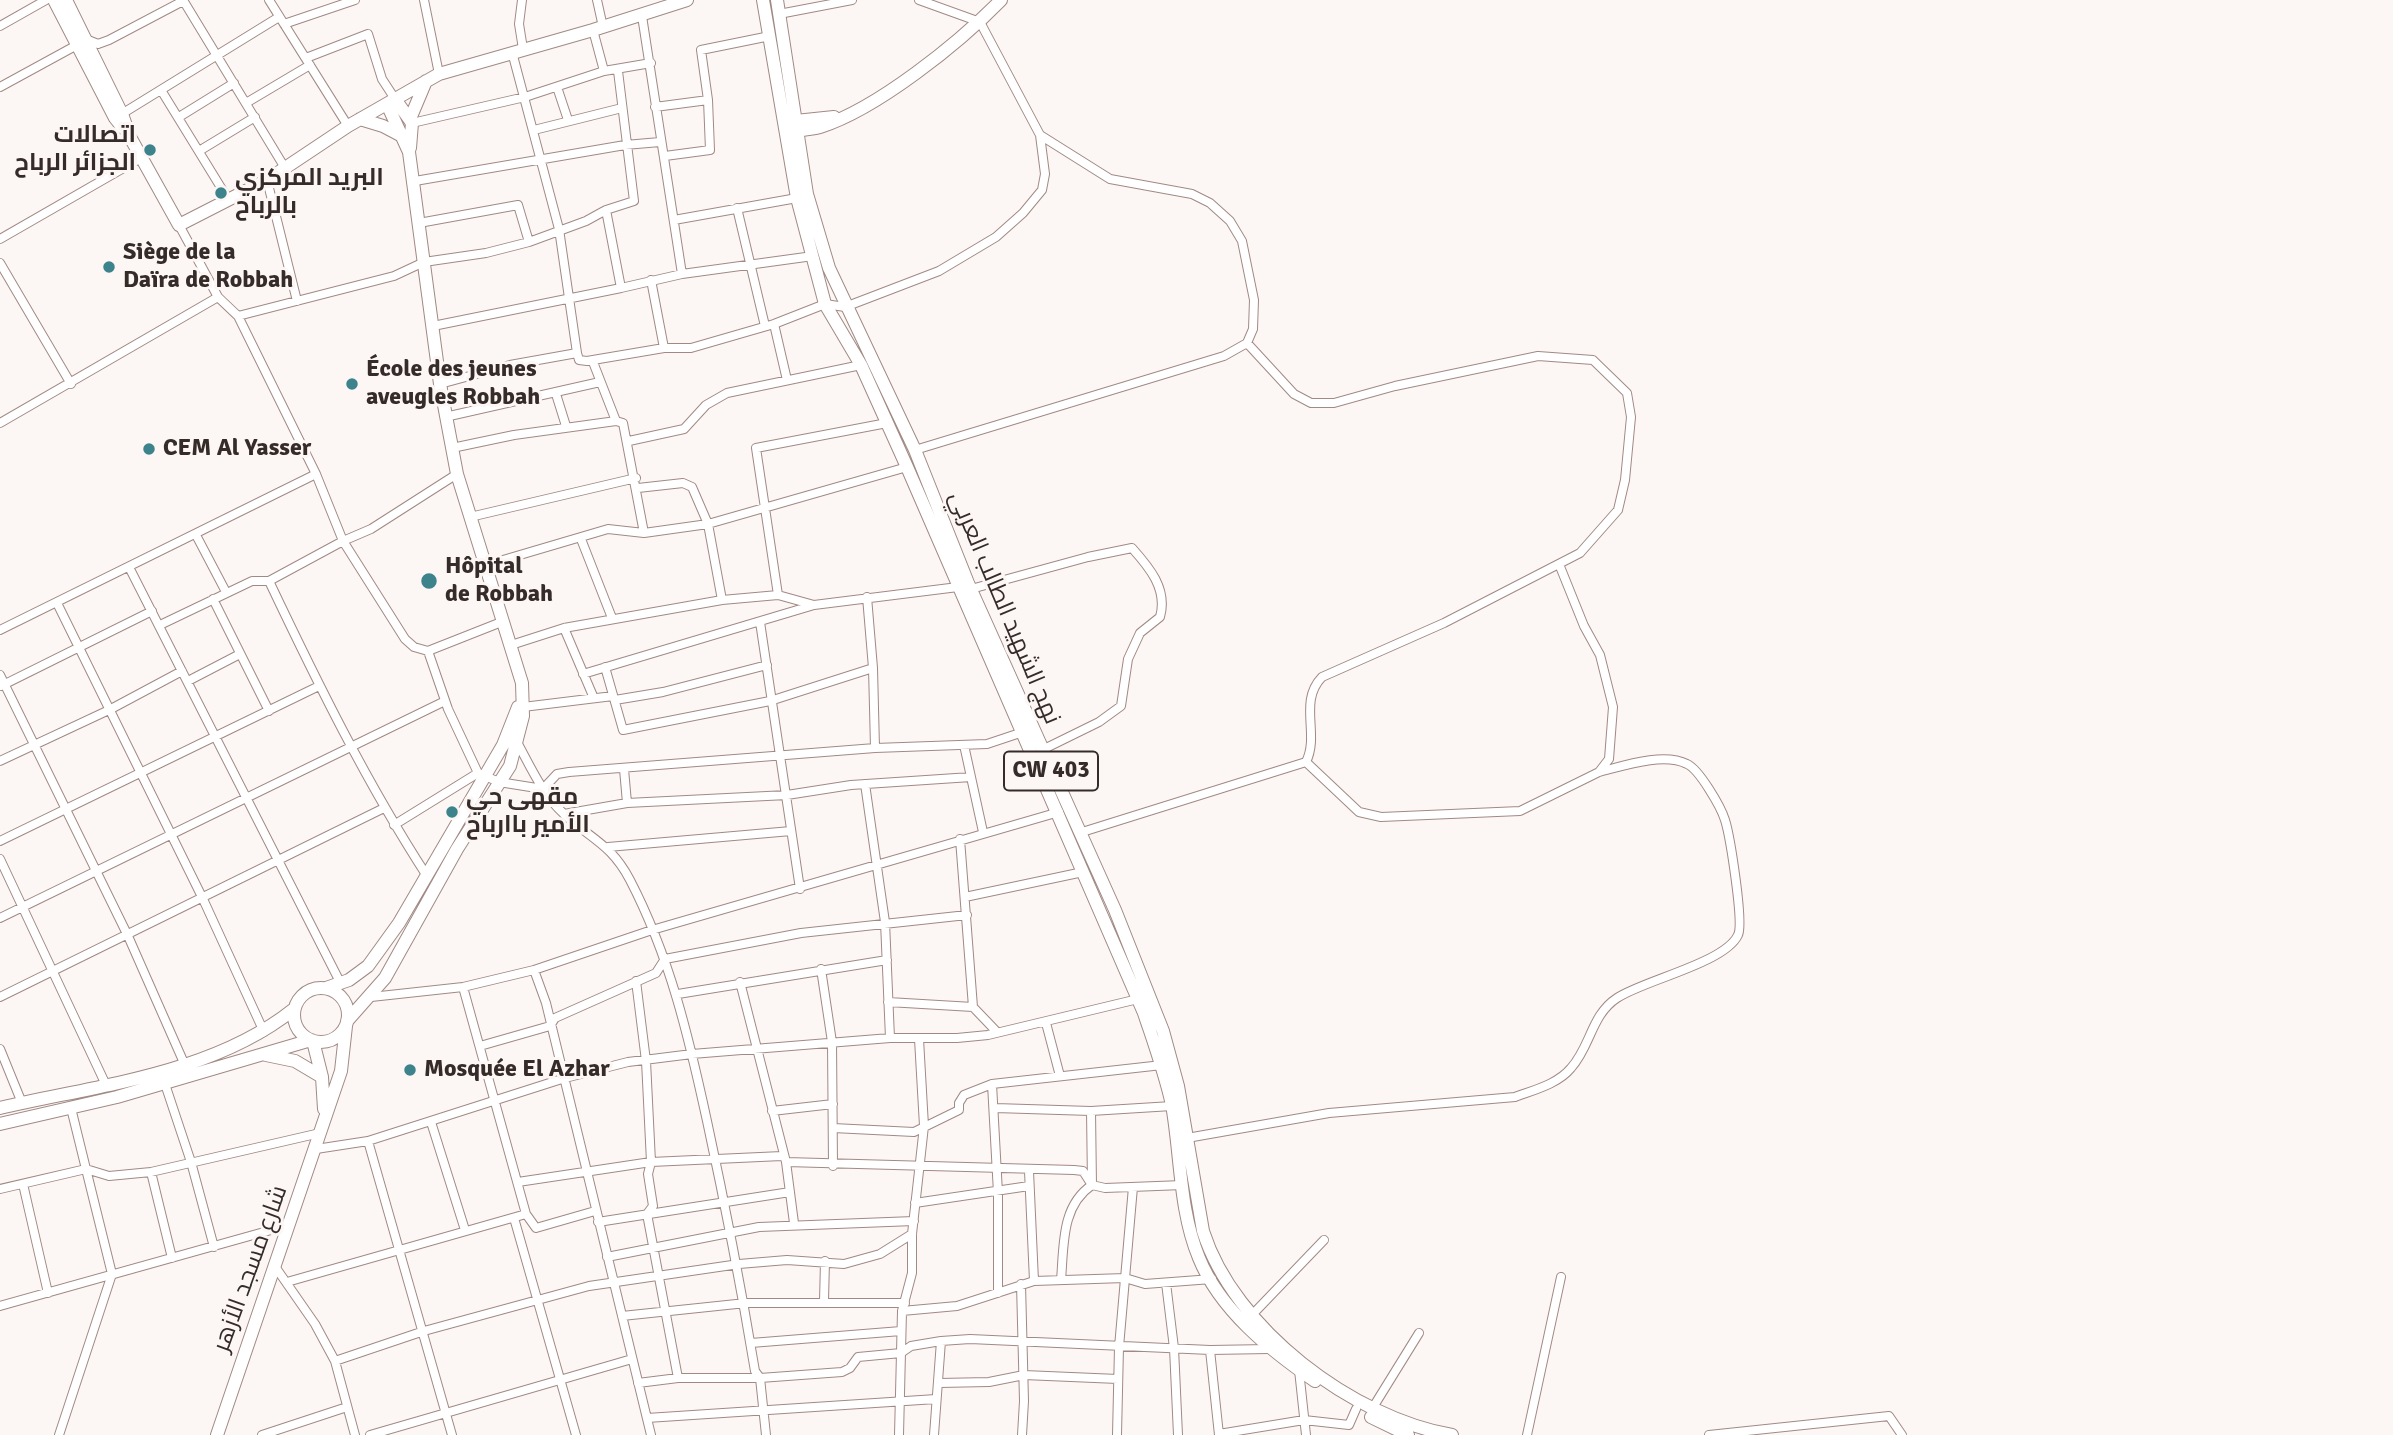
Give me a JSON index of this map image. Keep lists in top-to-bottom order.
{
  "streets": {
    "main road": ["نهج الشهيد الطالب العربي", "CW 403", "شارع مسجد الأزهر"]
  },
  "places": [
    "اتصالات الجزائر الرباح",
    "البريد المركزي بالرباح",
    "Siège de la Daïra de Robbah",
    "École des jeunes aveugles Robbah",
    "CEM Al Yasser",
    "Hôpital de Robbah",
    "مقهى حي الأمير باارباح",
    "Mosquée El Azhar"
  ]
}
